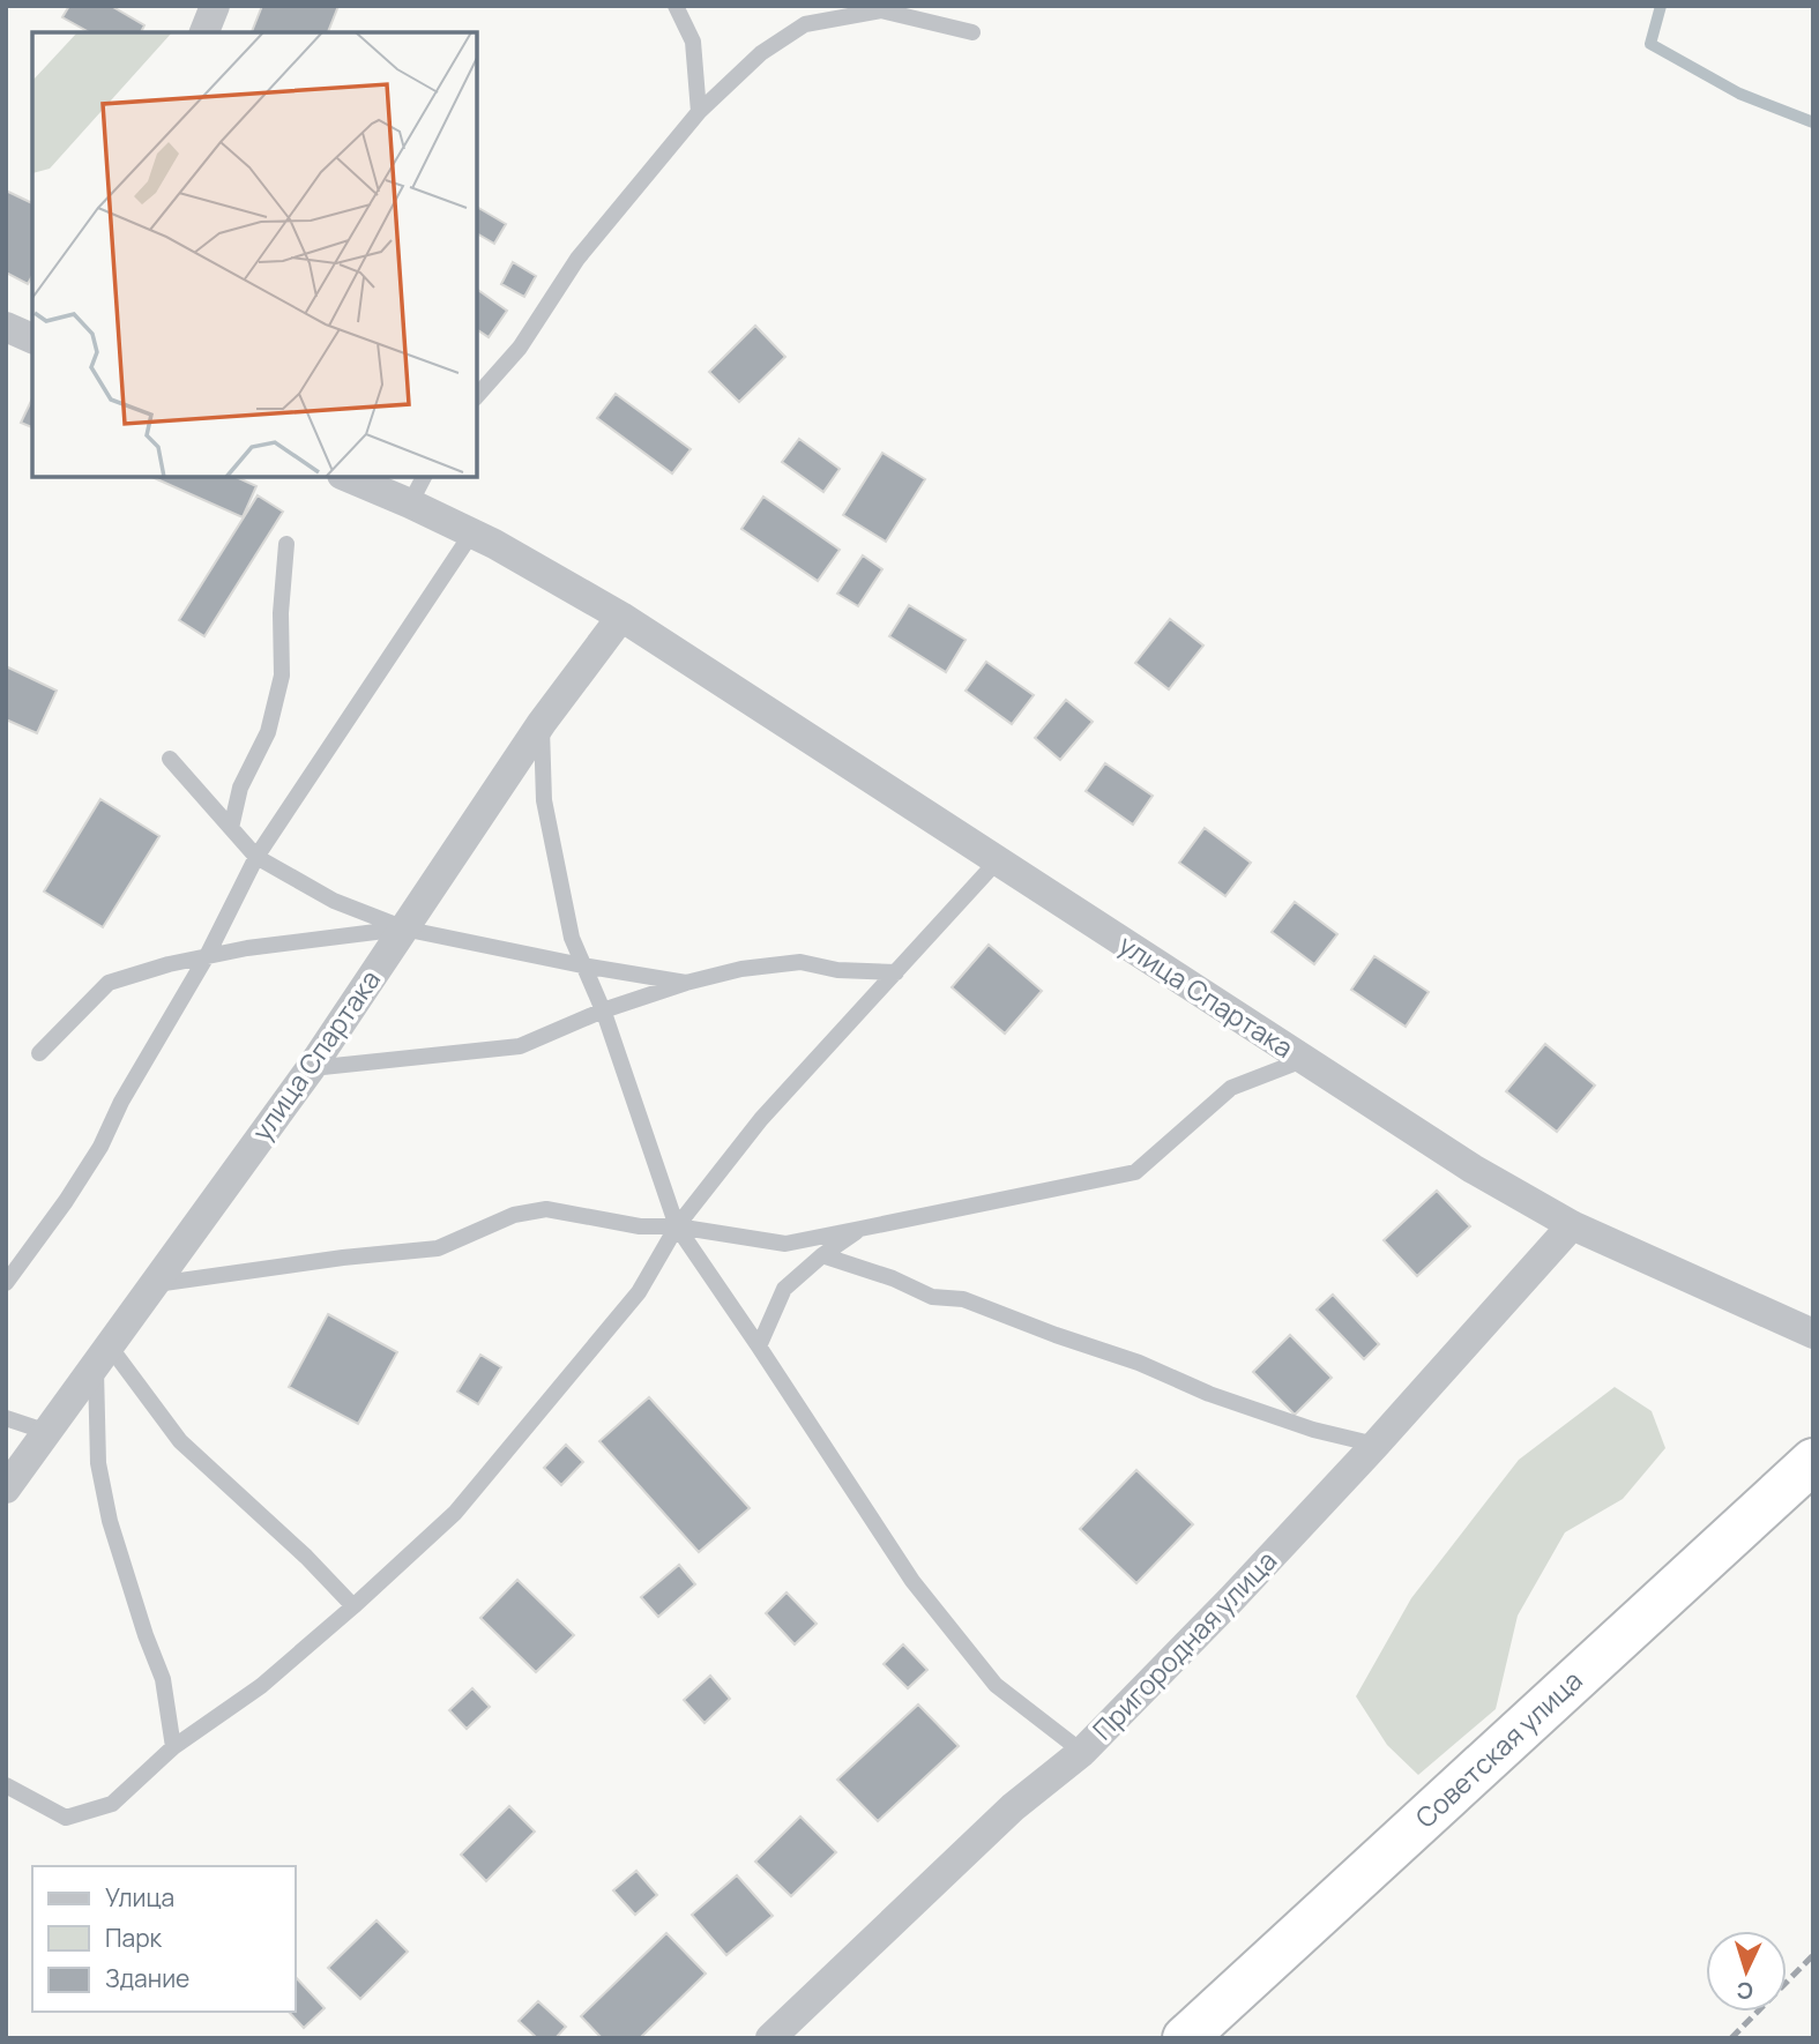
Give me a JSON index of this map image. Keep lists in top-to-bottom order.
{
  "streets": {
    "highway": ["Советская улица"],
    "street": ["улица Спартака", "Пригородная улица"]
  },
  "crossings": [
    ["улица Спартака", "Пригородная улица"]
  ],
  "legend": ["Улица", "Парк", "Здание"],
  "north": "bottom"
}
